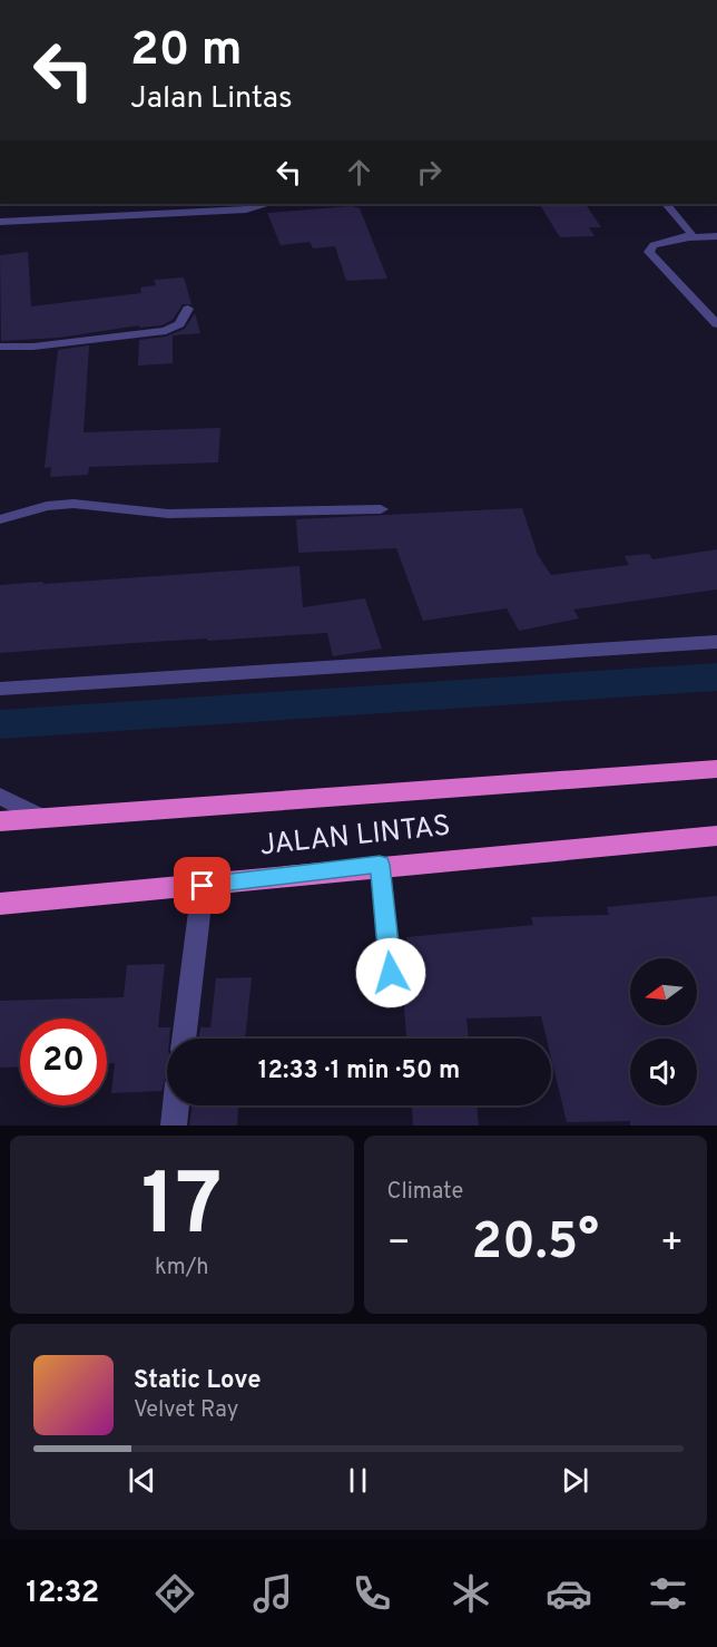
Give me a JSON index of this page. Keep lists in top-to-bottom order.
{
  "streets": {
    "highway": ["JALAN LINTAS"]
  },
  "north": "left",
  "page": {
    "turn": ["20 m", "Jalan Lintas"],
    "limit": "20",
    "trip": "12:33 · 1 min · 50 m",
    "tile": [
      ["17", "km/h"],
      "Climate"
    ],
    "heat": ["−", "20.5°", "+"],
    "song": ["Static Love", "Velvet Ray"],
    "tabs": "12:32"
  }
}
